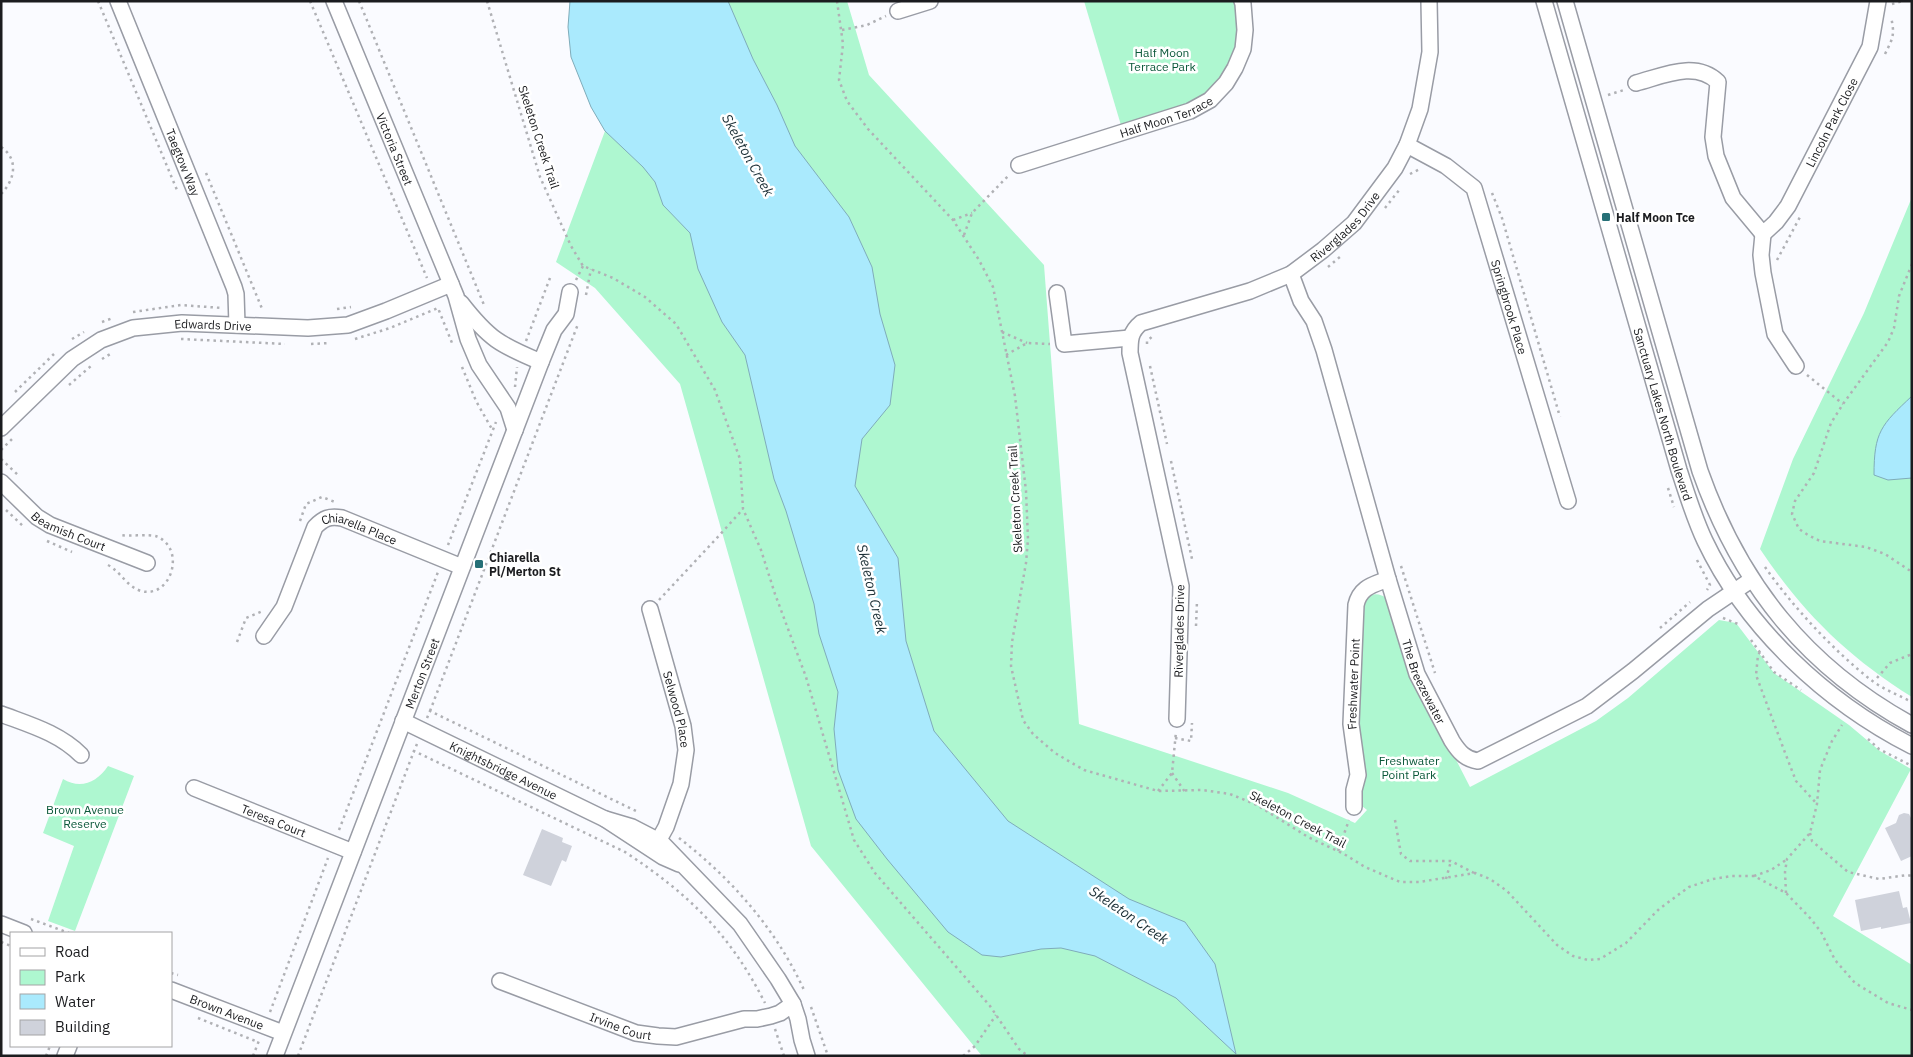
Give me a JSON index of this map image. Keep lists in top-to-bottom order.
{
  "streets": {
    "street": [
      "Half Moon Terrace",
      "Lincoln Park Close",
      "Victoria Street",
      "Taegtow Way",
      "Riverglades Drive",
      "Springbrook Place",
      "Edwards Drive",
      "Sanctuary Lakes North Boulevard",
      "Beamish Court",
      "Chiarella Place",
      "Merton Street",
      "The Breezewater",
      "Freshwater Point",
      "Selwood Place",
      "Knightsbridge Avenue",
      "Teresa Court",
      "Brown Avenue",
      "Irvine Court"
    ],
    "path": ["Skeleton Creek Trail"]
  },
  "crossings": [
    ["Victoria Street", "Edwards Drive"],
    ["Victoria Street", "Merton Street"],
    ["Taegtow Way", "Edwards Drive"],
    ["Riverglades Drive", "Springbrook Place"],
    ["Riverglades Drive", "The Breezewater"],
    ["Sanctuary Lakes North Boulevard", "The Breezewater"],
    ["Chiarella Place", "Merton Street"],
    ["Merton Street", "Knightsbridge Avenue"],
    ["Merton Street", "Teresa Court"],
    ["Merton Street", "Brown Avenue"],
    ["The Breezewater", "Freshwater Point"],
    ["Selwood Place", "Knightsbridge Avenue"],
    ["Knightsbridge Avenue", "Irvine Court"]
  ],
  "water": ["Skeleton Creek"],
  "parks": ["Half Moon Terrace Park", "Freshwater Point Park", "Brown Avenue Reserve"],
  "places": {
    "transit": ["Half Moon Tce", "Chiarella Pl/Merton St"]
  },
  "legend": [
    "Road",
    "Park",
    "Water",
    "Building"
  ]
}
